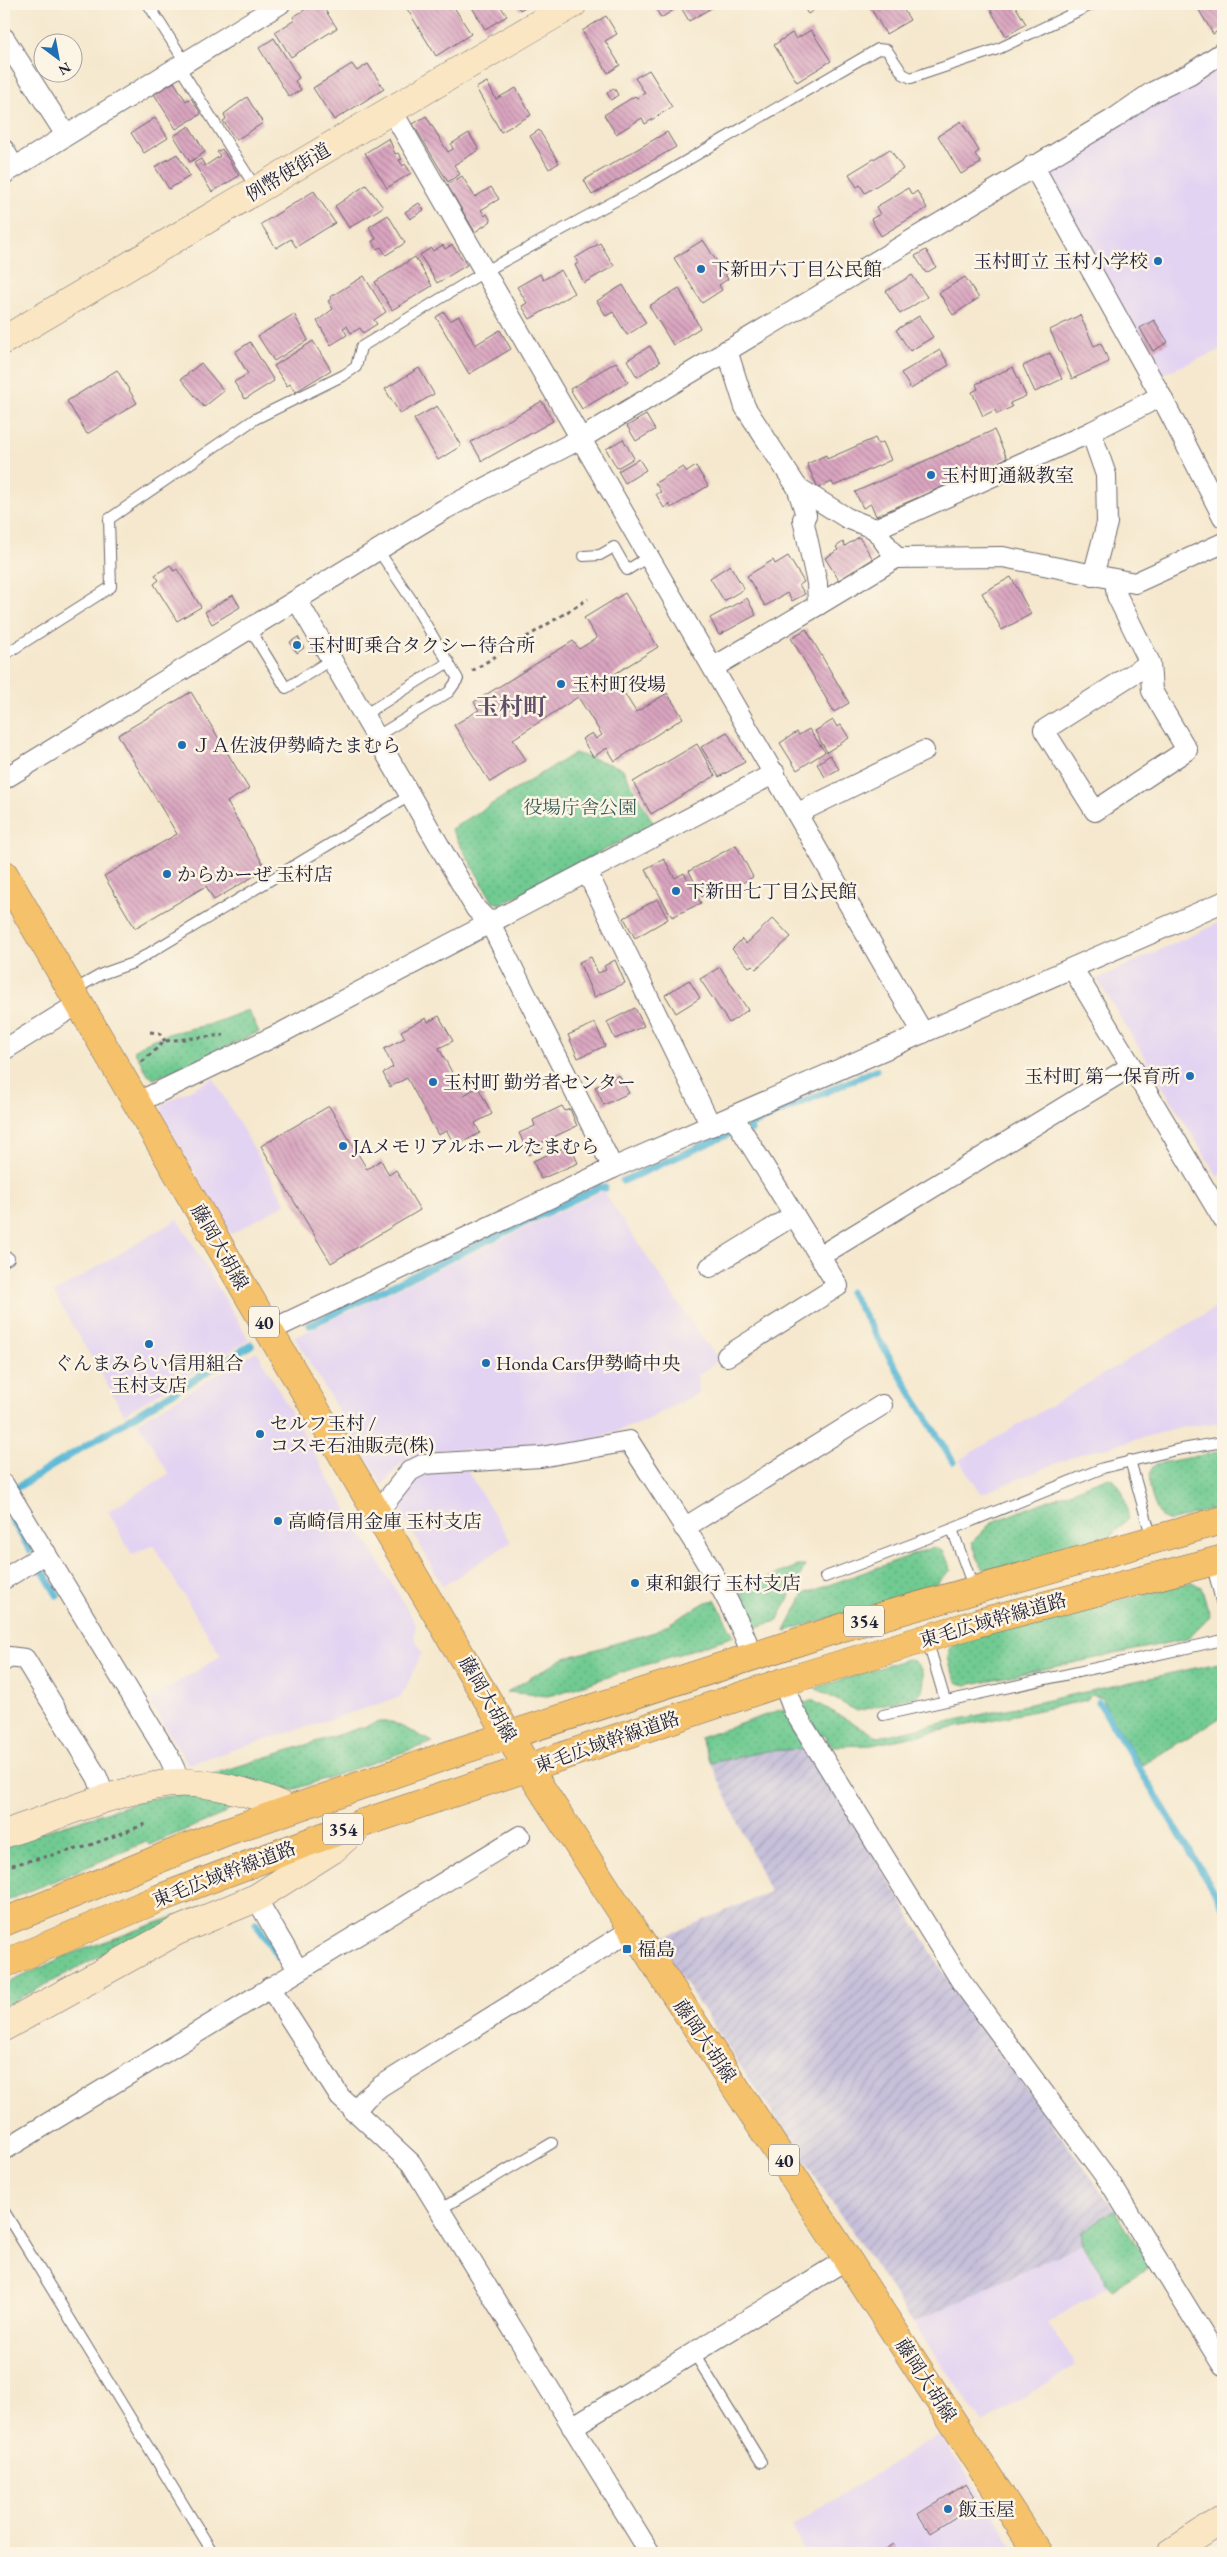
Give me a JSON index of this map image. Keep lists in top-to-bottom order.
{
  "streets": {
    "main road": [
      "藤岡大胡線",
      "40",
      "東毛広域幹線道路",
      "354"
    ],
    "street": ["例幣使街道"]
  },
  "crossings": [
    ["藤岡大胡線", "東毛広域幹線道路"]
  ],
  "districts": ["玉村町"],
  "parks": ["役場庁舎公園"],
  "places": {
    "other": [
      "玉村町立 玉村小学校",
      "下新田六丁目公民館",
      "玉村町通級教室",
      "玉村町乗合タクシー待合所",
      "玉村町役場",
      "ＪＡ佐波伊勢崎たまむら",
      "からかーぜ 玉村店",
      "下新田七丁目公民館",
      "玉村町 第一保育所",
      "玉村町 勤労者センター",
      "JAメモリアルホールたまむら",
      "ぐんまみらい信用組合 玉村支店",
      "Honda Cars伊勢崎中央",
      "セルフ玉村 / コスモ石油販売(株)",
      "高崎信用金庫 玉村支店",
      "東和銀行 玉村支店",
      "飯玉屋"
    ],
    "transit": ["福島"]
  },
  "north": "bottom right"
}
